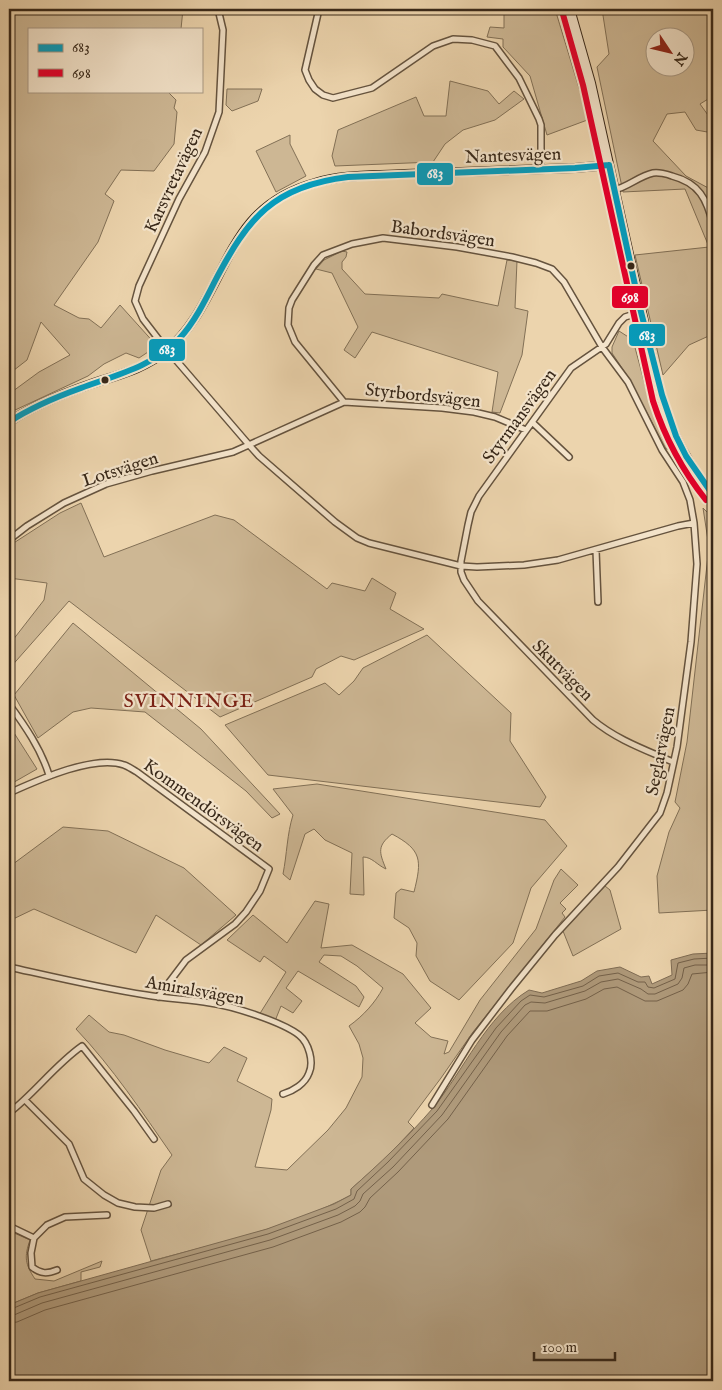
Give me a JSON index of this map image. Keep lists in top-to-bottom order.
{
  "streets": {
    "street": [
      "Nantesvägen",
      "Karsvretavägen",
      "Babordsvägen",
      "Styrbordsvägen",
      "Styrmansvägen",
      "Lotsvägen",
      "Skutvägen",
      "Seglarvägen",
      "Kommendörsvägen",
      "Amiralsvägen"
    ]
  },
  "crossings": [
    ["Nantesvägen", "Karsvretavägen"],
    ["Babordsvägen", "Styrbordsvägen"],
    ["Babordsvägen", "Styrmansvägen"],
    ["Babordsvägen", "Lotsvägen"],
    ["Babordsvägen", "Seglarvägen"],
    ["Styrbordsvägen", "Styrmansvägen"],
    ["Styrbordsvägen", "Lotsvägen"],
    ["Styrmansvägen", "Skutvägen"],
    ["Styrmansvägen", "Seglarvägen"],
    ["Skutvägen", "Seglarvägen"],
    ["Kommendörsvägen", "Amiralsvägen"]
  ],
  "districts": ["SVINNINGE"],
  "lines": ["transit line 698", "transit line 683"],
  "legend": ["683", "698"],
  "scale_bar": "100 m",
  "north": "bottom right"
}
